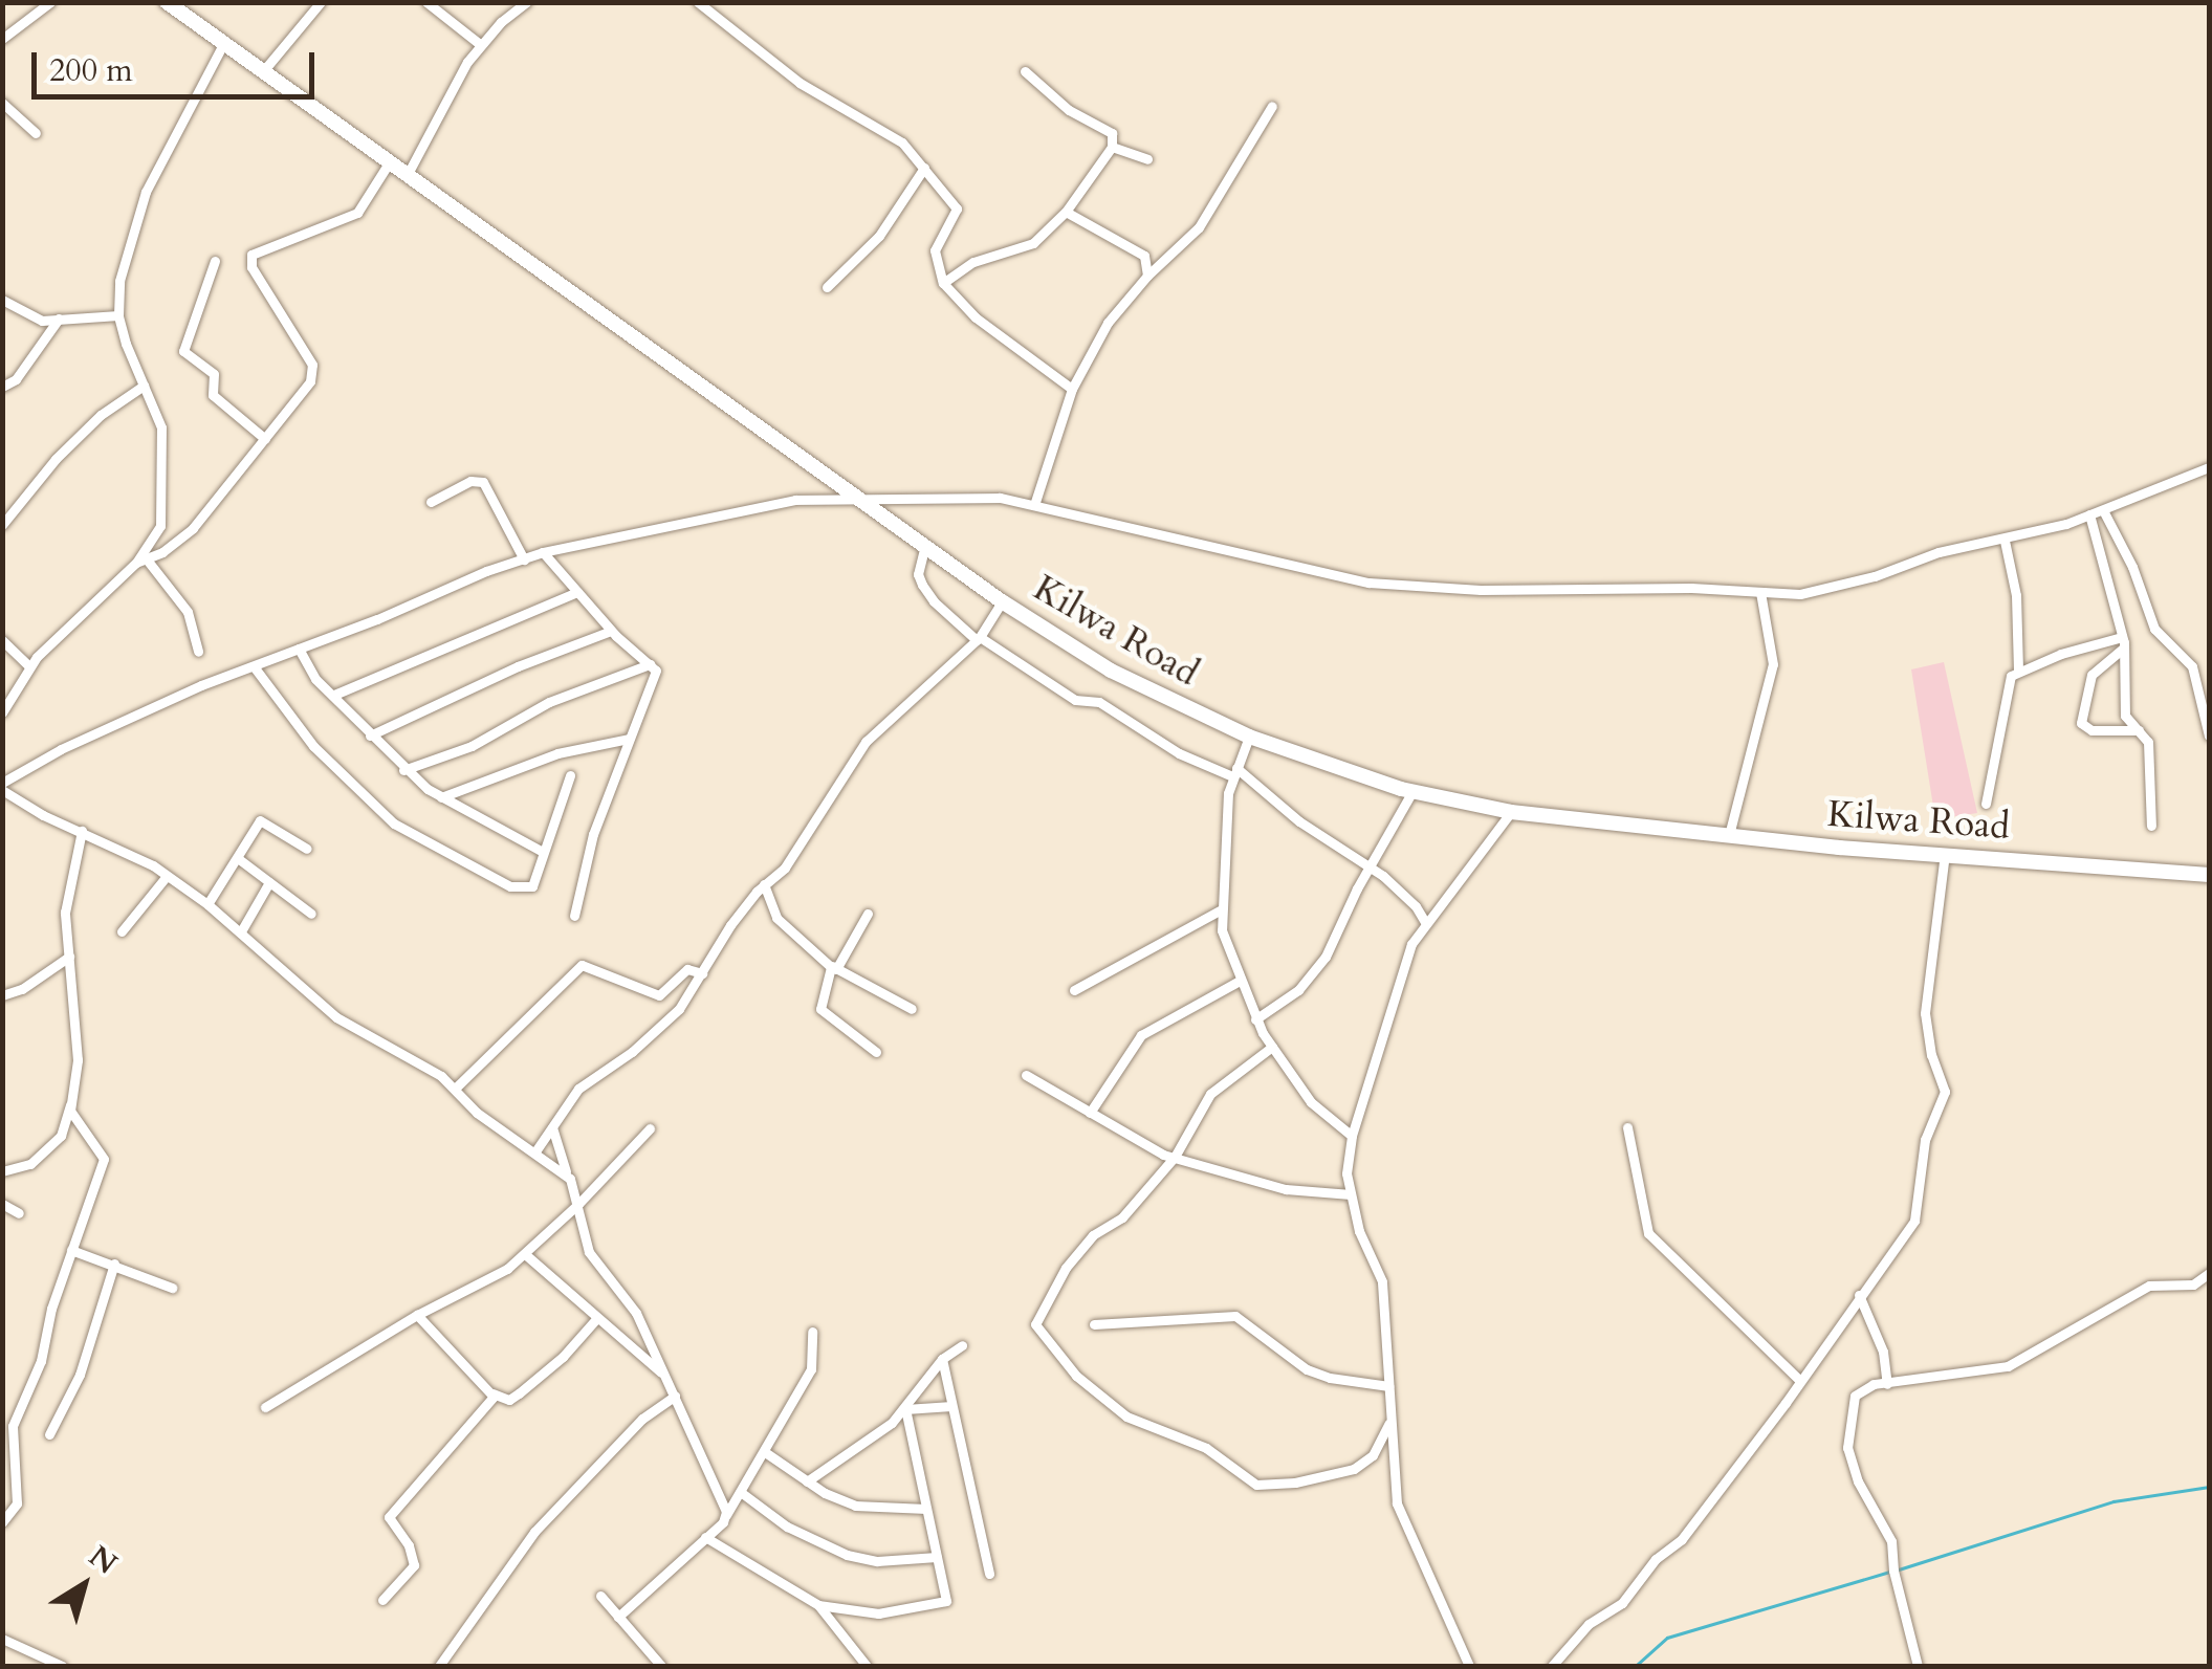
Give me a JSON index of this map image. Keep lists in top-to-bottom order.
{
  "streets": {
    "highway": ["Kilwa Road"]
  },
  "scale_bar": "200 m",
  "north": "top right"
}
